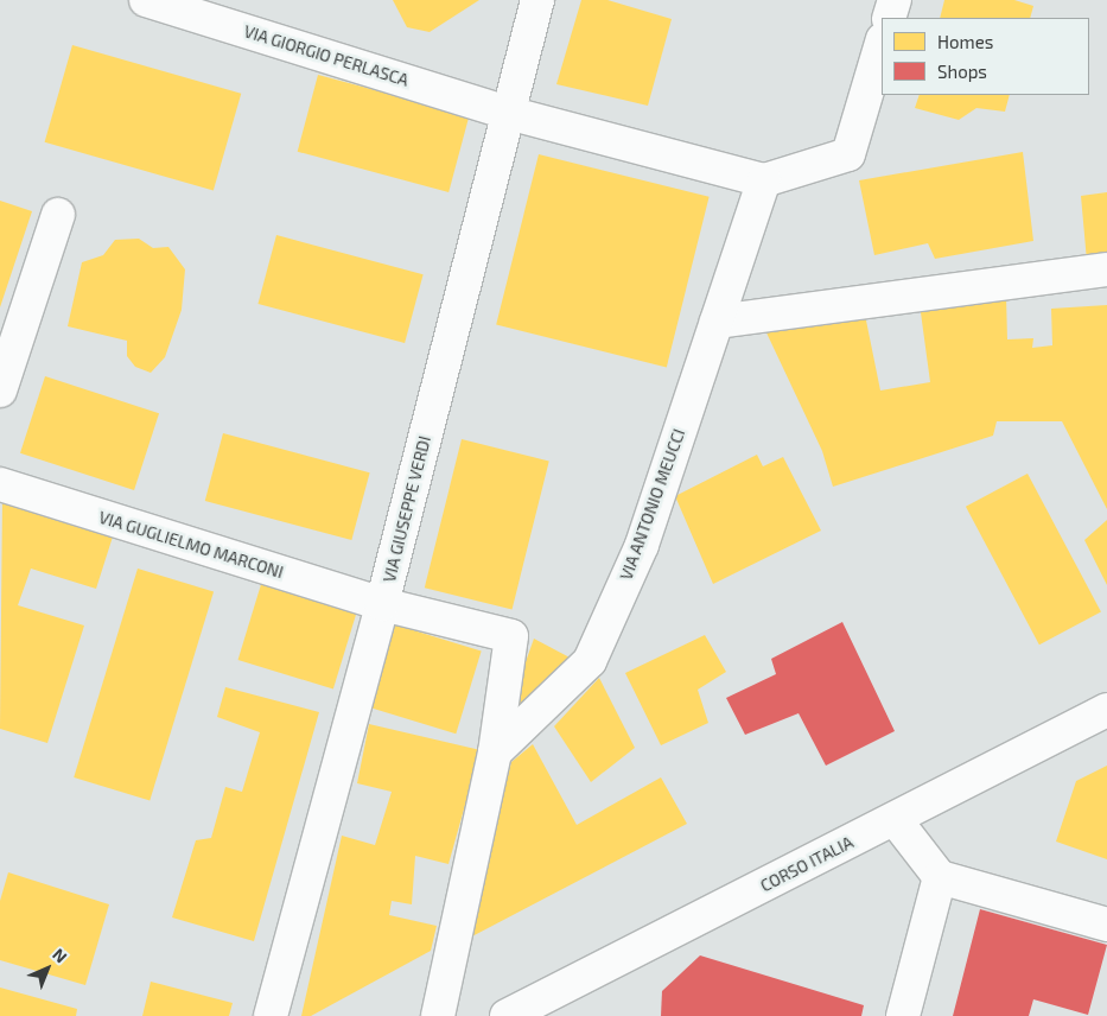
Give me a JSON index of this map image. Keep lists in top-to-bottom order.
{
  "streets": {
    "street": [
      "VIA GIORGIO PERLASCA",
      "VIA ANTONIO MEUCCI",
      "VIA GIUSEPPE VERDI",
      "VIA GUGLIELMO MARCONI",
      "CORSO ITALIA"
    ]
  },
  "crossings": [
    ["VIA GIORGIO PERLASCA", "VIA GIUSEPPE VERDI"],
    ["VIA GIUSEPPE VERDI", "VIA GUGLIELMO MARCONI"]
  ],
  "legend": ["Homes", "Shops"],
  "north": "top right"
}
